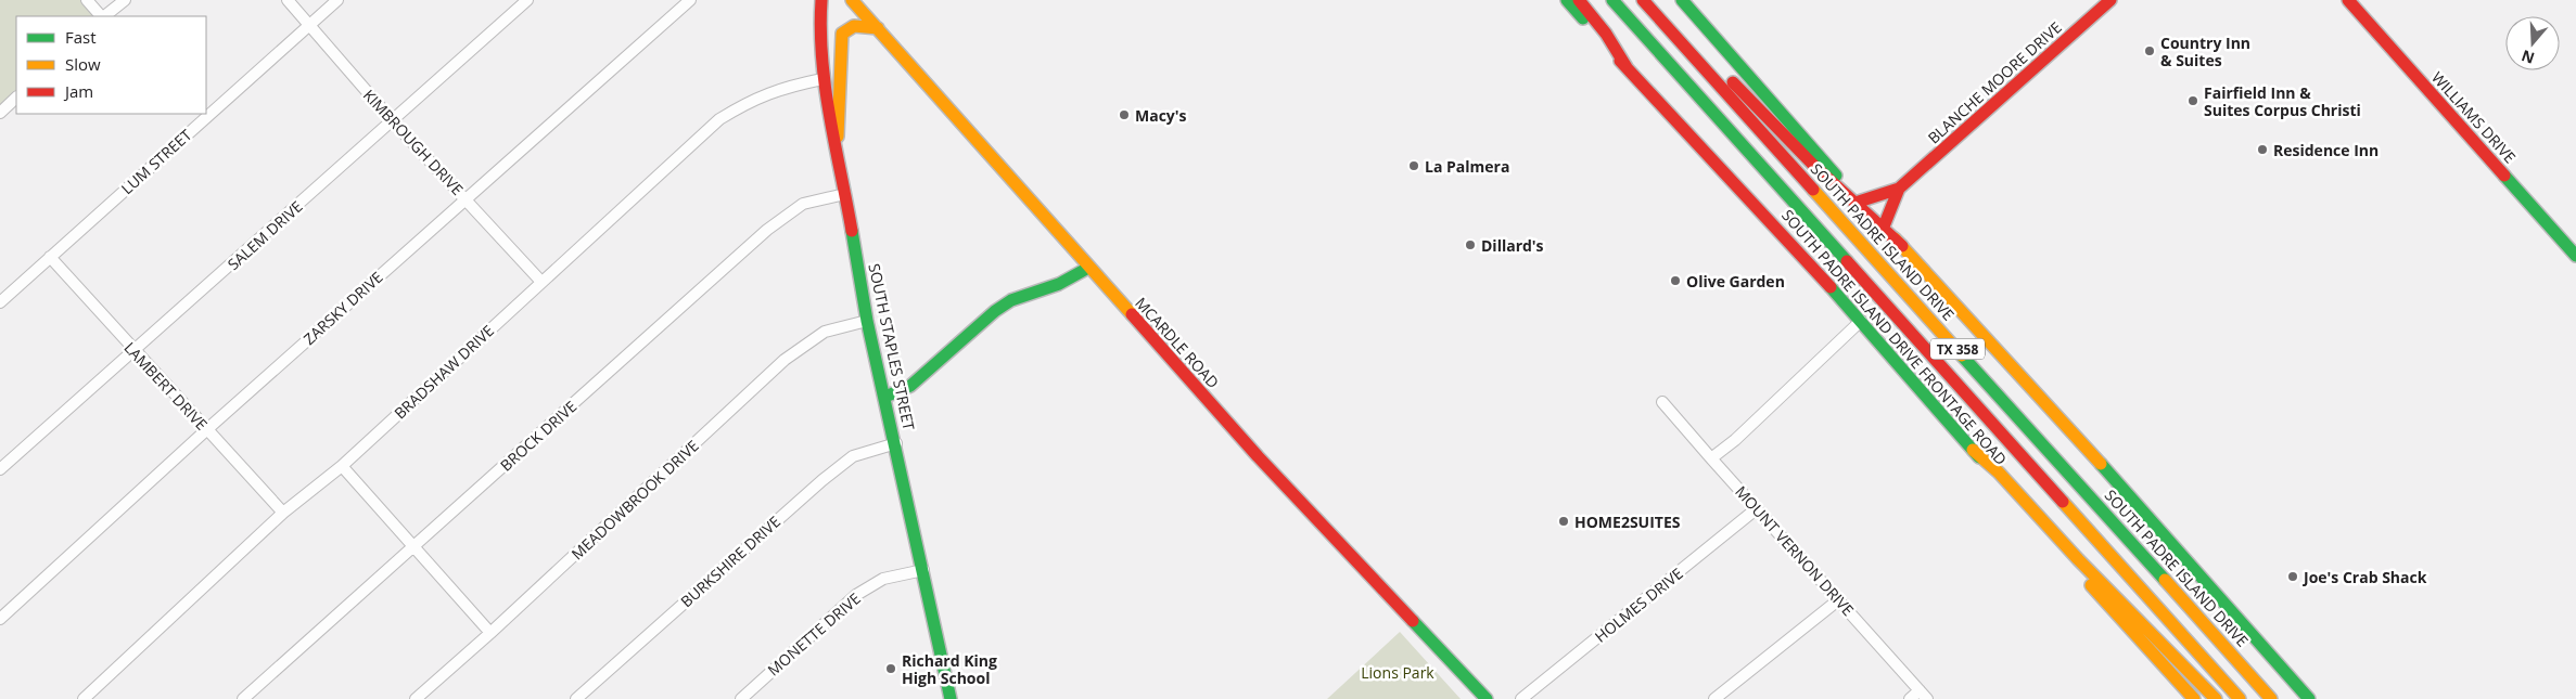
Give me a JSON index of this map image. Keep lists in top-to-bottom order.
{
  "streets": {
    "main road": [
      "BLANCHE MOORE DRIVE",
      "WILLIAMS DRIVE",
      "SOUTH PADRE ISLAND DRIVE",
      "SOUTH PADRE ISLAND DRIVE FRONTAGE ROAD",
      "MCARDLE ROAD",
      "SOUTH STAPLES STREET",
      "TX 358"
    ],
    "street": [
      "KIMBROUGH DRIVE",
      "LUM STREET",
      "SALEM DRIVE",
      "ZARSKY DRIVE",
      "BRADSHAW DRIVE",
      "LAMBERT DRIVE",
      "BROCK DRIVE",
      "MEADOWBROOK DRIVE",
      "MOUNT VERNON DRIVE",
      "BURKSHIRE DRIVE",
      "HOLMES DRIVE",
      "MONETTE DRIVE"
    ]
  },
  "crossings": [
    ["KIMBROUGH DRIVE", "LUM STREET"],
    ["KIMBROUGH DRIVE", "SALEM DRIVE"],
    ["KIMBROUGH DRIVE", "ZARSKY DRIVE"],
    ["KIMBROUGH DRIVE", "BRADSHAW DRIVE"],
    ["LUM STREET", "LAMBERT DRIVE"],
    ["SALEM DRIVE", "LAMBERT DRIVE"],
    ["ZARSKY DRIVE", "LAMBERT DRIVE"],
    ["SOUTH STAPLES STREET", "BRADSHAW DRIVE"],
    ["SOUTH STAPLES STREET", "BROCK DRIVE"],
    ["SOUTH STAPLES STREET", "MEADOWBROOK DRIVE"],
    ["SOUTH STAPLES STREET", "BURKSHIRE DRIVE"],
    ["SOUTH STAPLES STREET", "MONETTE DRIVE"],
    ["BRADSHAW DRIVE", "LAMBERT DRIVE"],
    ["MOUNT VERNON DRIVE", "HOLMES DRIVE"]
  ],
  "parks": ["Lions Park"],
  "places": [
    "Country Inn & Suites",
    "Fairfield Inn & Suites Corpus Christi",
    "Macy's",
    "Residence Inn",
    "La Palmera",
    "Dillard's",
    "Olive Garden",
    "HOME2SUITES",
    "Joe's Crab Shack",
    "Richard King High School"
  ],
  "legend": ["Fast", "Slow", "Jam"],
  "north": "bottom"
}
